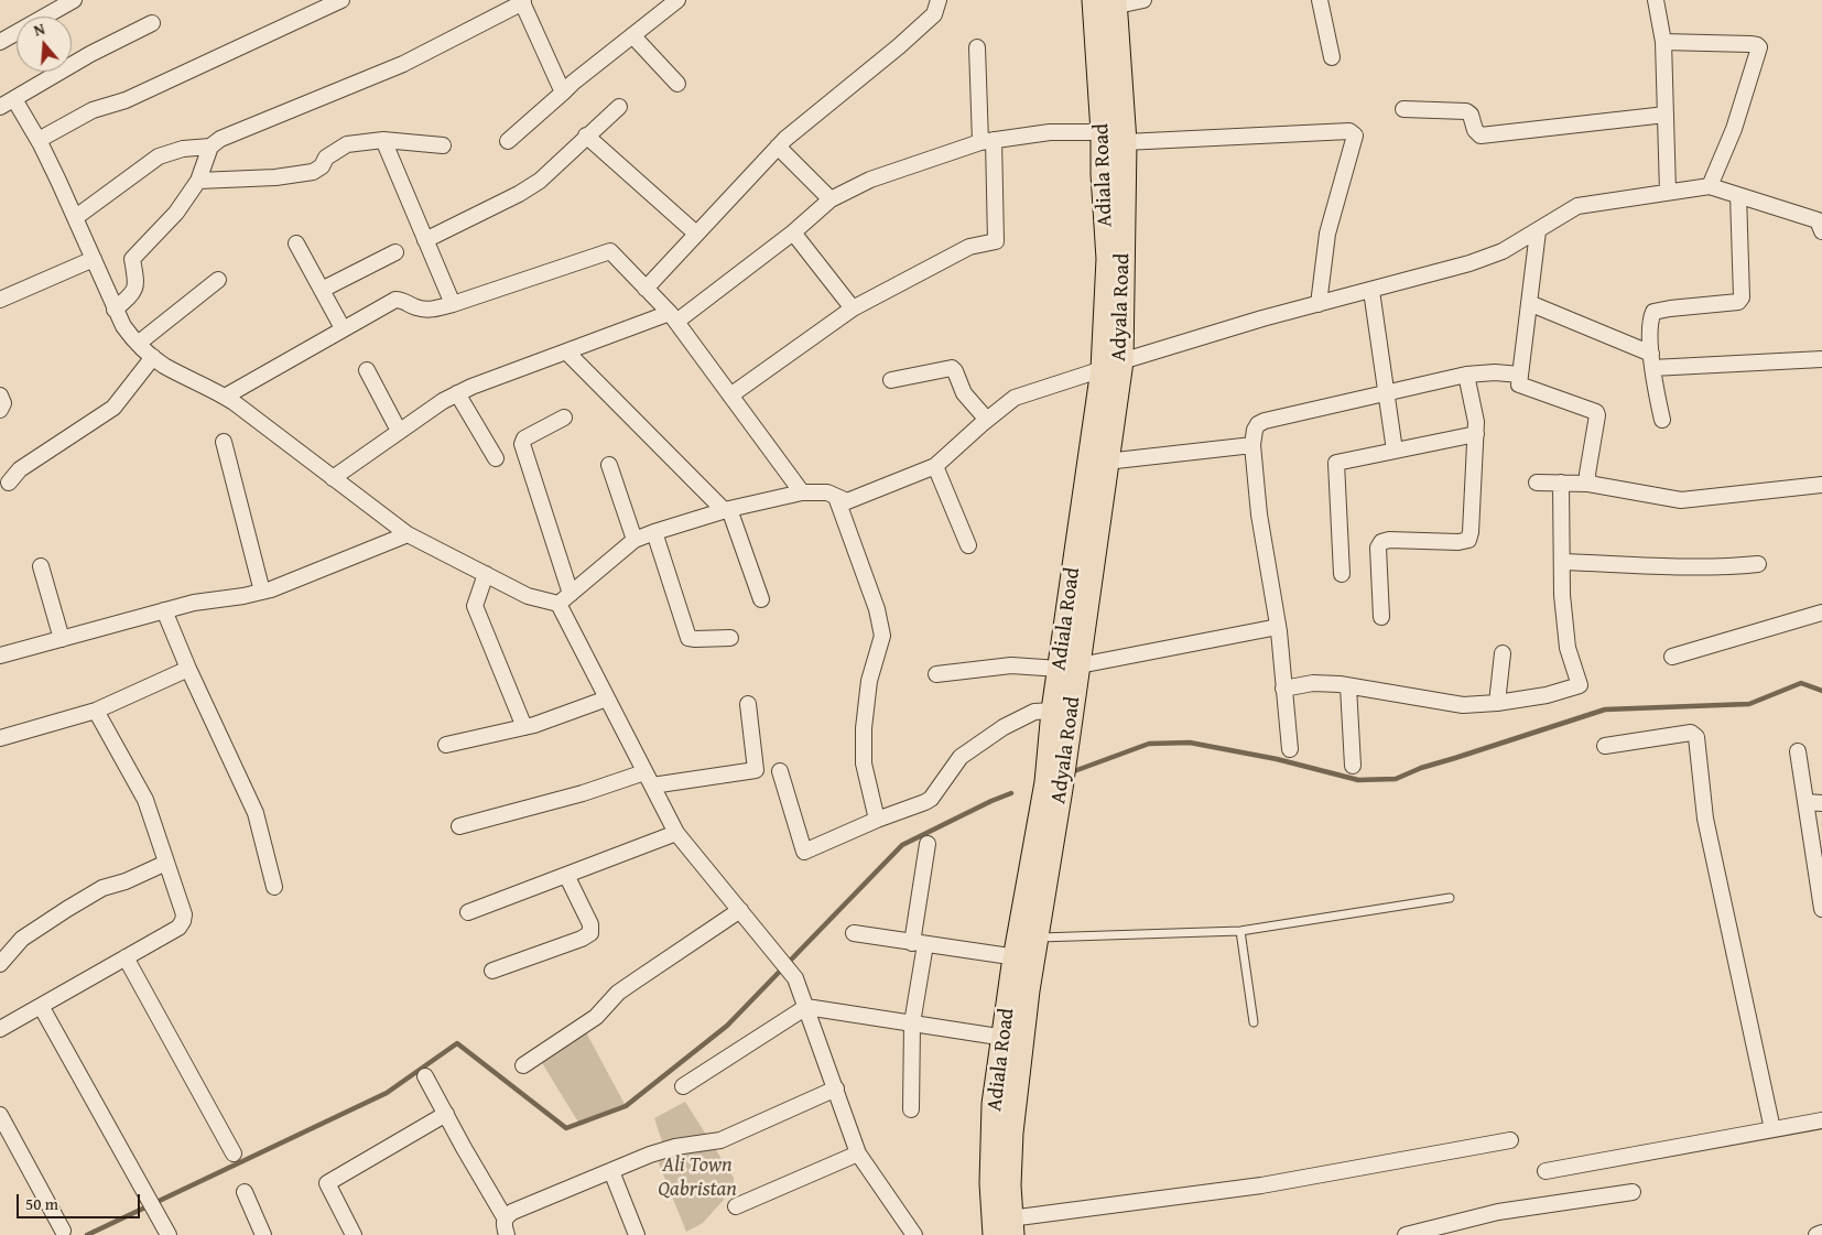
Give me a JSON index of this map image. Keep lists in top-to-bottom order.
{
  "streets": {
    "main road": ["Adiala Road", "Adyala Road"]
  },
  "crossings": [
    ["Adiala Road", "Adyala Road"]
  ],
  "parks": ["Ali Town Qabristan"],
  "scale_bar": "50 m",
  "north": "top"
}
